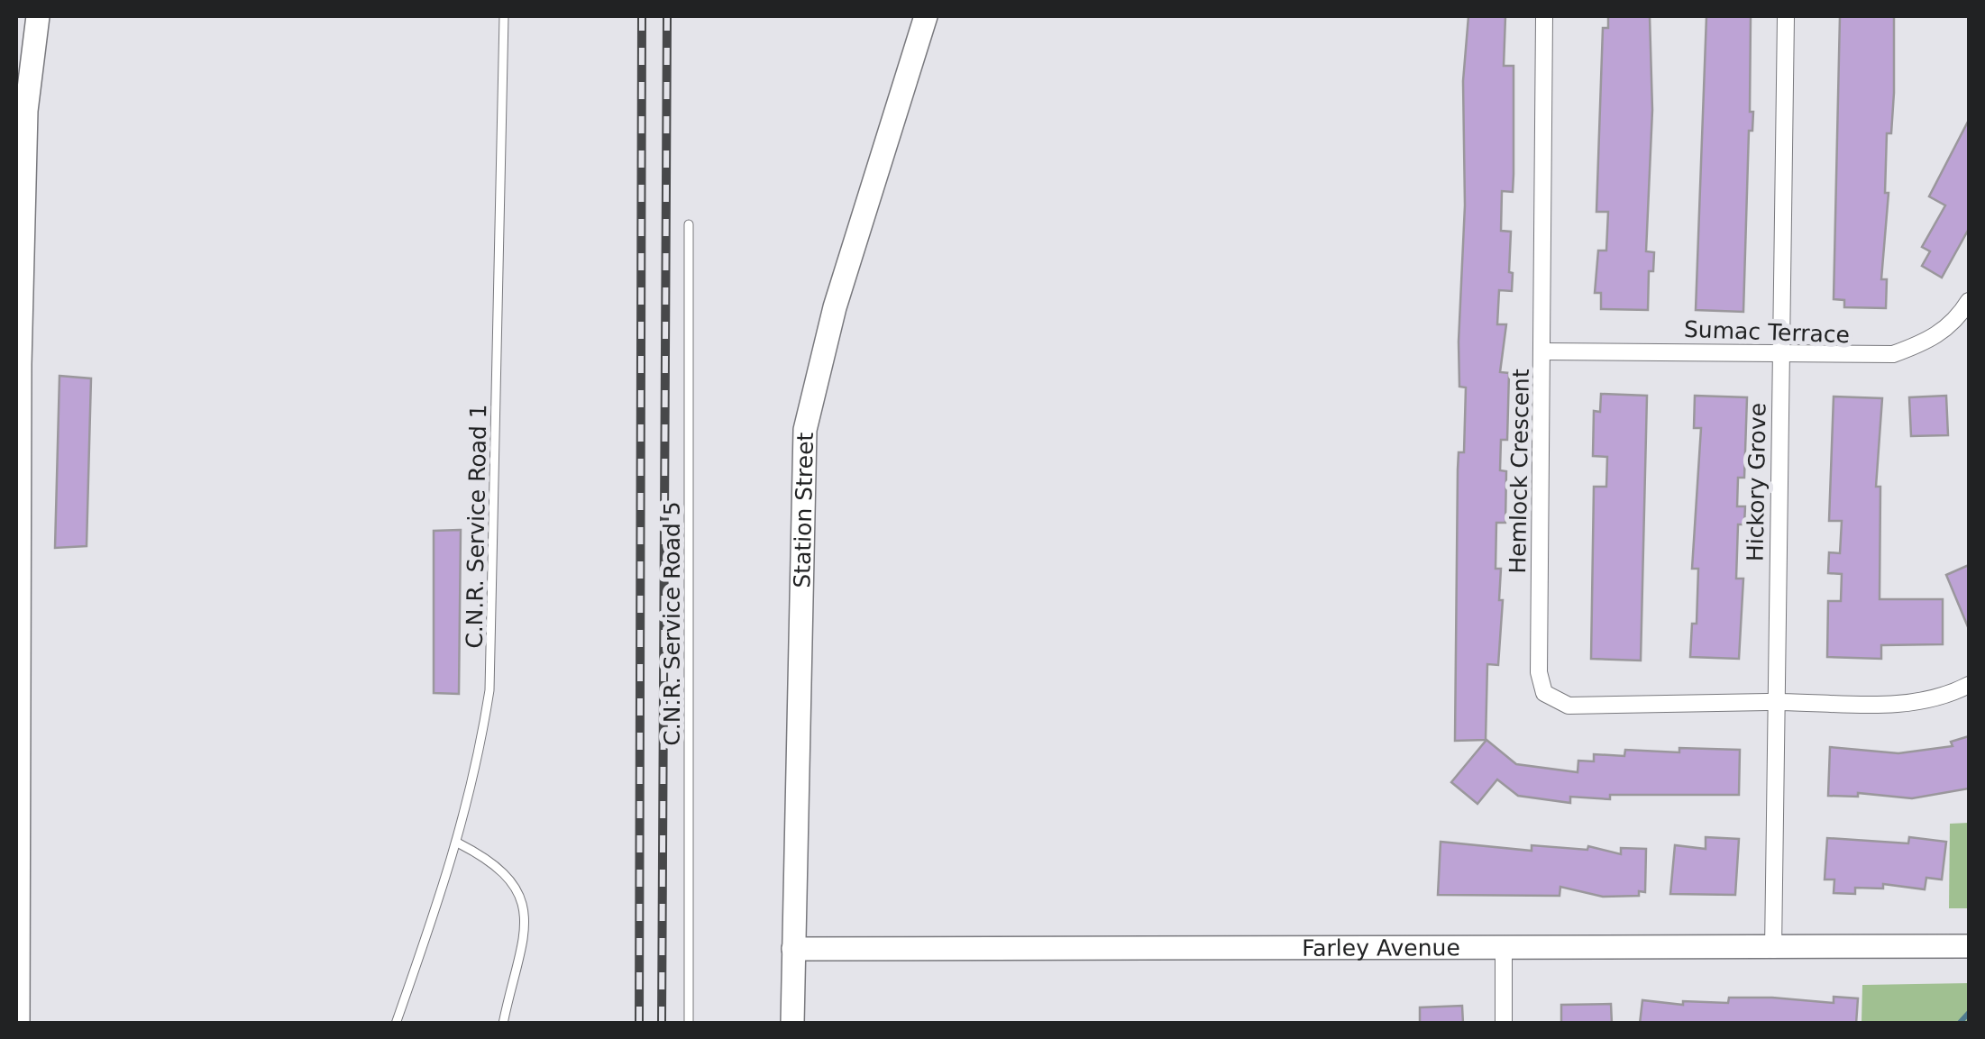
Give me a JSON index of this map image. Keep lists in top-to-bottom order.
{
  "streets": {
    "street": [
      "Sumac Terrace",
      "Hemlock Crescent",
      "Hickory Grove",
      "Station Street",
      "Farley Avenue"
    ],
    "lane": ["C.N.R. Service Road 1", "C.N.R. Service Road 5"]
  },
  "crossings": [
    ["Sumac Terrace", "Hemlock Crescent"],
    ["Sumac Terrace", "Hickory Grove"],
    ["Hemlock Crescent", "Hickory Grove"],
    ["Hickory Grove", "Farley Avenue"],
    ["Station Street", "Farley Avenue"]
  ]
}
